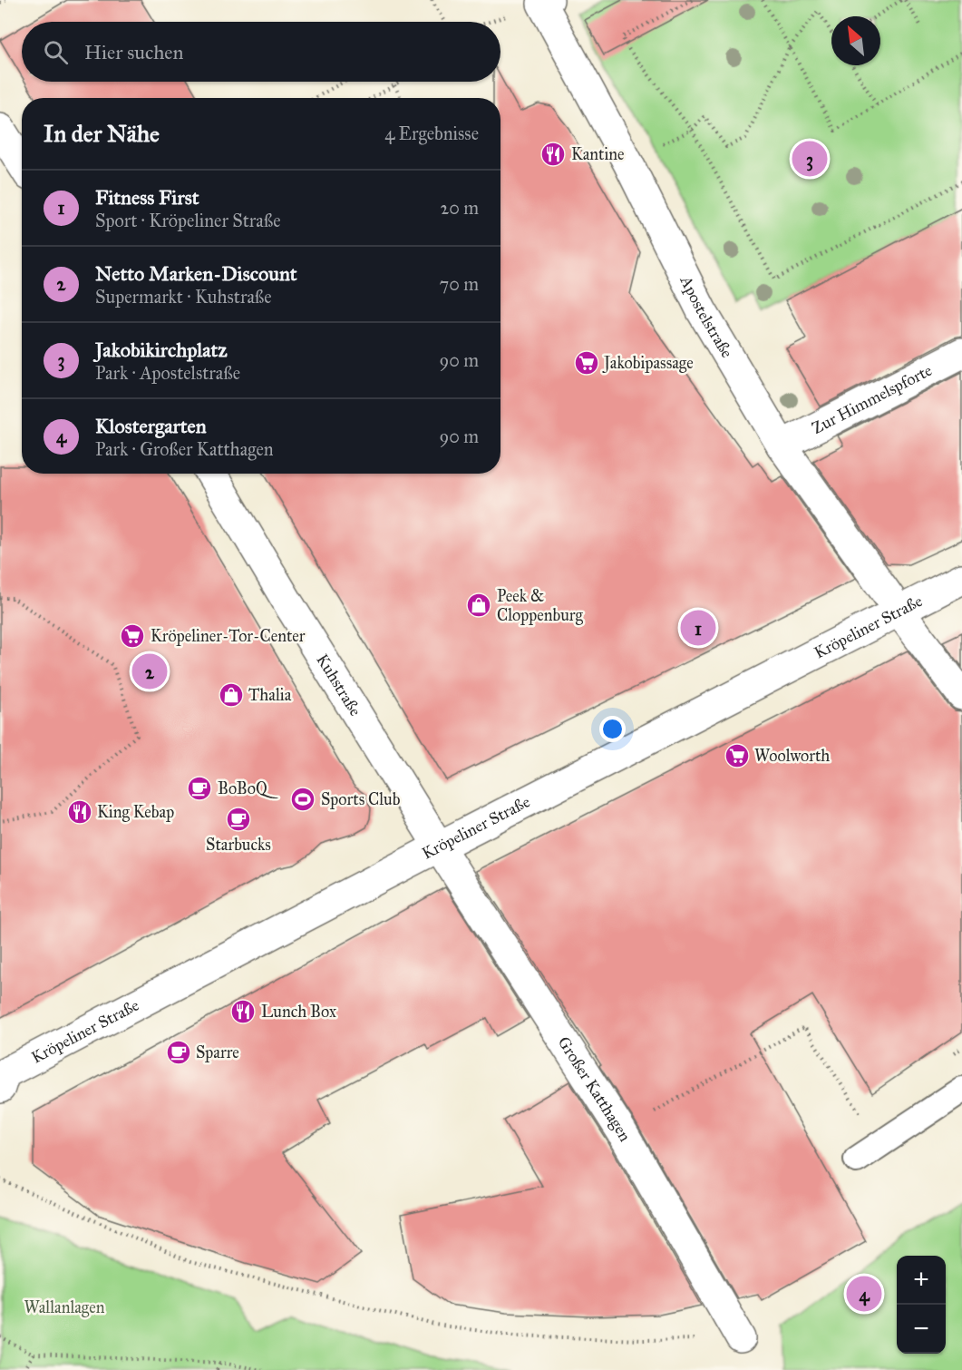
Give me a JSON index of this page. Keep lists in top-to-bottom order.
{
  "streets": {
    "street": [
      "Apostelstraße",
      "Zur Himmelspforte",
      "Kröpeliner Straße",
      "Kuhstraße",
      "Großer Katthagen"
    ]
  },
  "crossings": [
    ["Apostelstraße", "Zur Himmelspforte"],
    ["Apostelstraße", "Kröpeliner Straße"],
    ["Kröpeliner Straße", "Kuhstraße"],
    ["Kröpeliner Straße", "Großer Katthagen"],
    ["Kuhstraße", "Großer Katthagen"]
  ],
  "parks": ["Wallanlagen"],
  "places": {
    "restaurant": ["Kantine", "King Kebap", "Lunch Box"],
    "supermarket": ["Jakobipassage", "Kröpeliner-Tor-Center", "Woolworth"],
    "shop": ["Peek & Cloppenburg", "Thalia"],
    "cafe": ["BoBoQ", "Starbucks", "Sparre"],
    "sports": ["Sports Club"]
  },
  "north": "top left",
  "page": {
    "search": "Hier suchen",
    "heading": ["In der Nähe", "4 Ergebnisse"],
    "pins": [
      "3",
      "1",
      "2",
      "4"
    ],
    "list": [
      {
        "mark": "1",
        "name": "Fitness First",
        "note": "Sport · Kröpeliner Straße",
        "value": "20 m"
      },
      {
        "mark": "2",
        "name": "Netto Marken-Discount",
        "note": "Supermarkt · Kuhstraße",
        "value": "70 m"
      },
      {
        "mark": "3",
        "name": "Jakobikirchplatz",
        "note": "Park · Apostelstraße",
        "value": "90 m"
      },
      {
        "mark": "4",
        "name": "Klostergarten",
        "note": "Park · Großer Katthagen",
        "value": "90 m"
      }
    ],
    "map_buttons": ["+", "−"]
  }
}
